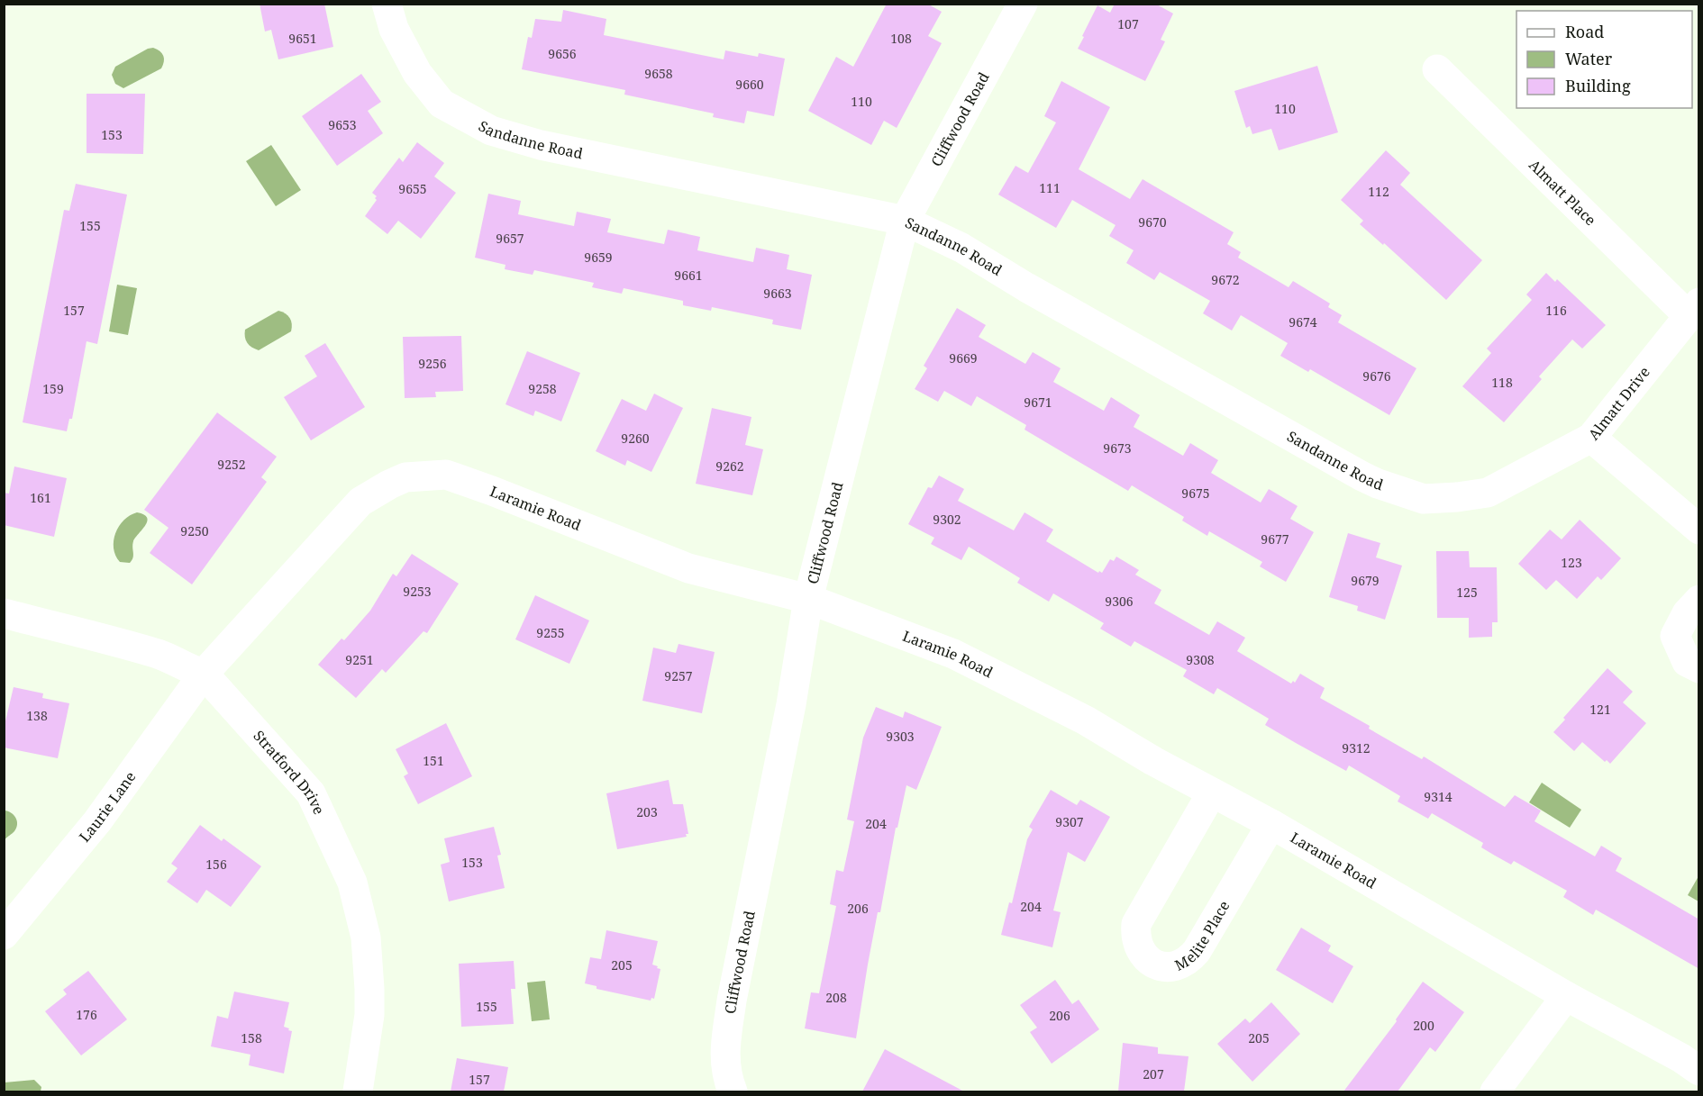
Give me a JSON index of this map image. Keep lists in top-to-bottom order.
{
  "streets": {
    "street": [
      "Cliffwood Road",
      "Sandanne Road",
      "Almatt Place",
      "Almatt Drive",
      "Laramie Road",
      "Stratford Drive",
      "Laurie Lane",
      "Melite Place"
    ]
  },
  "crossings": [
    ["Cliffwood Road", "Sandanne Road"],
    ["Cliffwood Road", "Laramie Road"],
    ["Sandanne Road", "Almatt Drive"],
    ["Almatt Place", "Almatt Drive"],
    ["Laramie Road", "Stratford Drive"],
    ["Laramie Road", "Laurie Lane"],
    ["Laramie Road", "Melite Place"],
    ["Stratford Drive", "Laurie Lane"]
  ],
  "house_numbers": [
    "107",
    "9651",
    "108",
    "9656",
    "9658",
    "9660",
    "110",
    "110",
    "9653",
    "153",
    "111",
    "9655",
    "112",
    "9670",
    "155",
    "9657",
    "9659",
    "9661",
    "9672",
    "9663",
    "157",
    "116",
    "9674",
    "9669",
    "9256",
    "9676",
    "118",
    "159",
    "9258",
    "9671",
    "9260",
    "9673",
    "9252",
    "9262",
    "9675",
    "161",
    "9302",
    "9250",
    "9677",
    "123",
    "9679",
    "9253",
    "125",
    "9306",
    "9255",
    "9251",
    "9308",
    "9257",
    "121",
    "138",
    "9303",
    "9312",
    "151",
    "9314",
    "203",
    "9307",
    "204",
    "153",
    "156",
    "204",
    "206",
    "205",
    "208",
    "155",
    "176",
    "206",
    "200",
    "158",
    "205",
    "207",
    "157"
  ],
  "legend": ["Road", "Water", "Building"]
}
